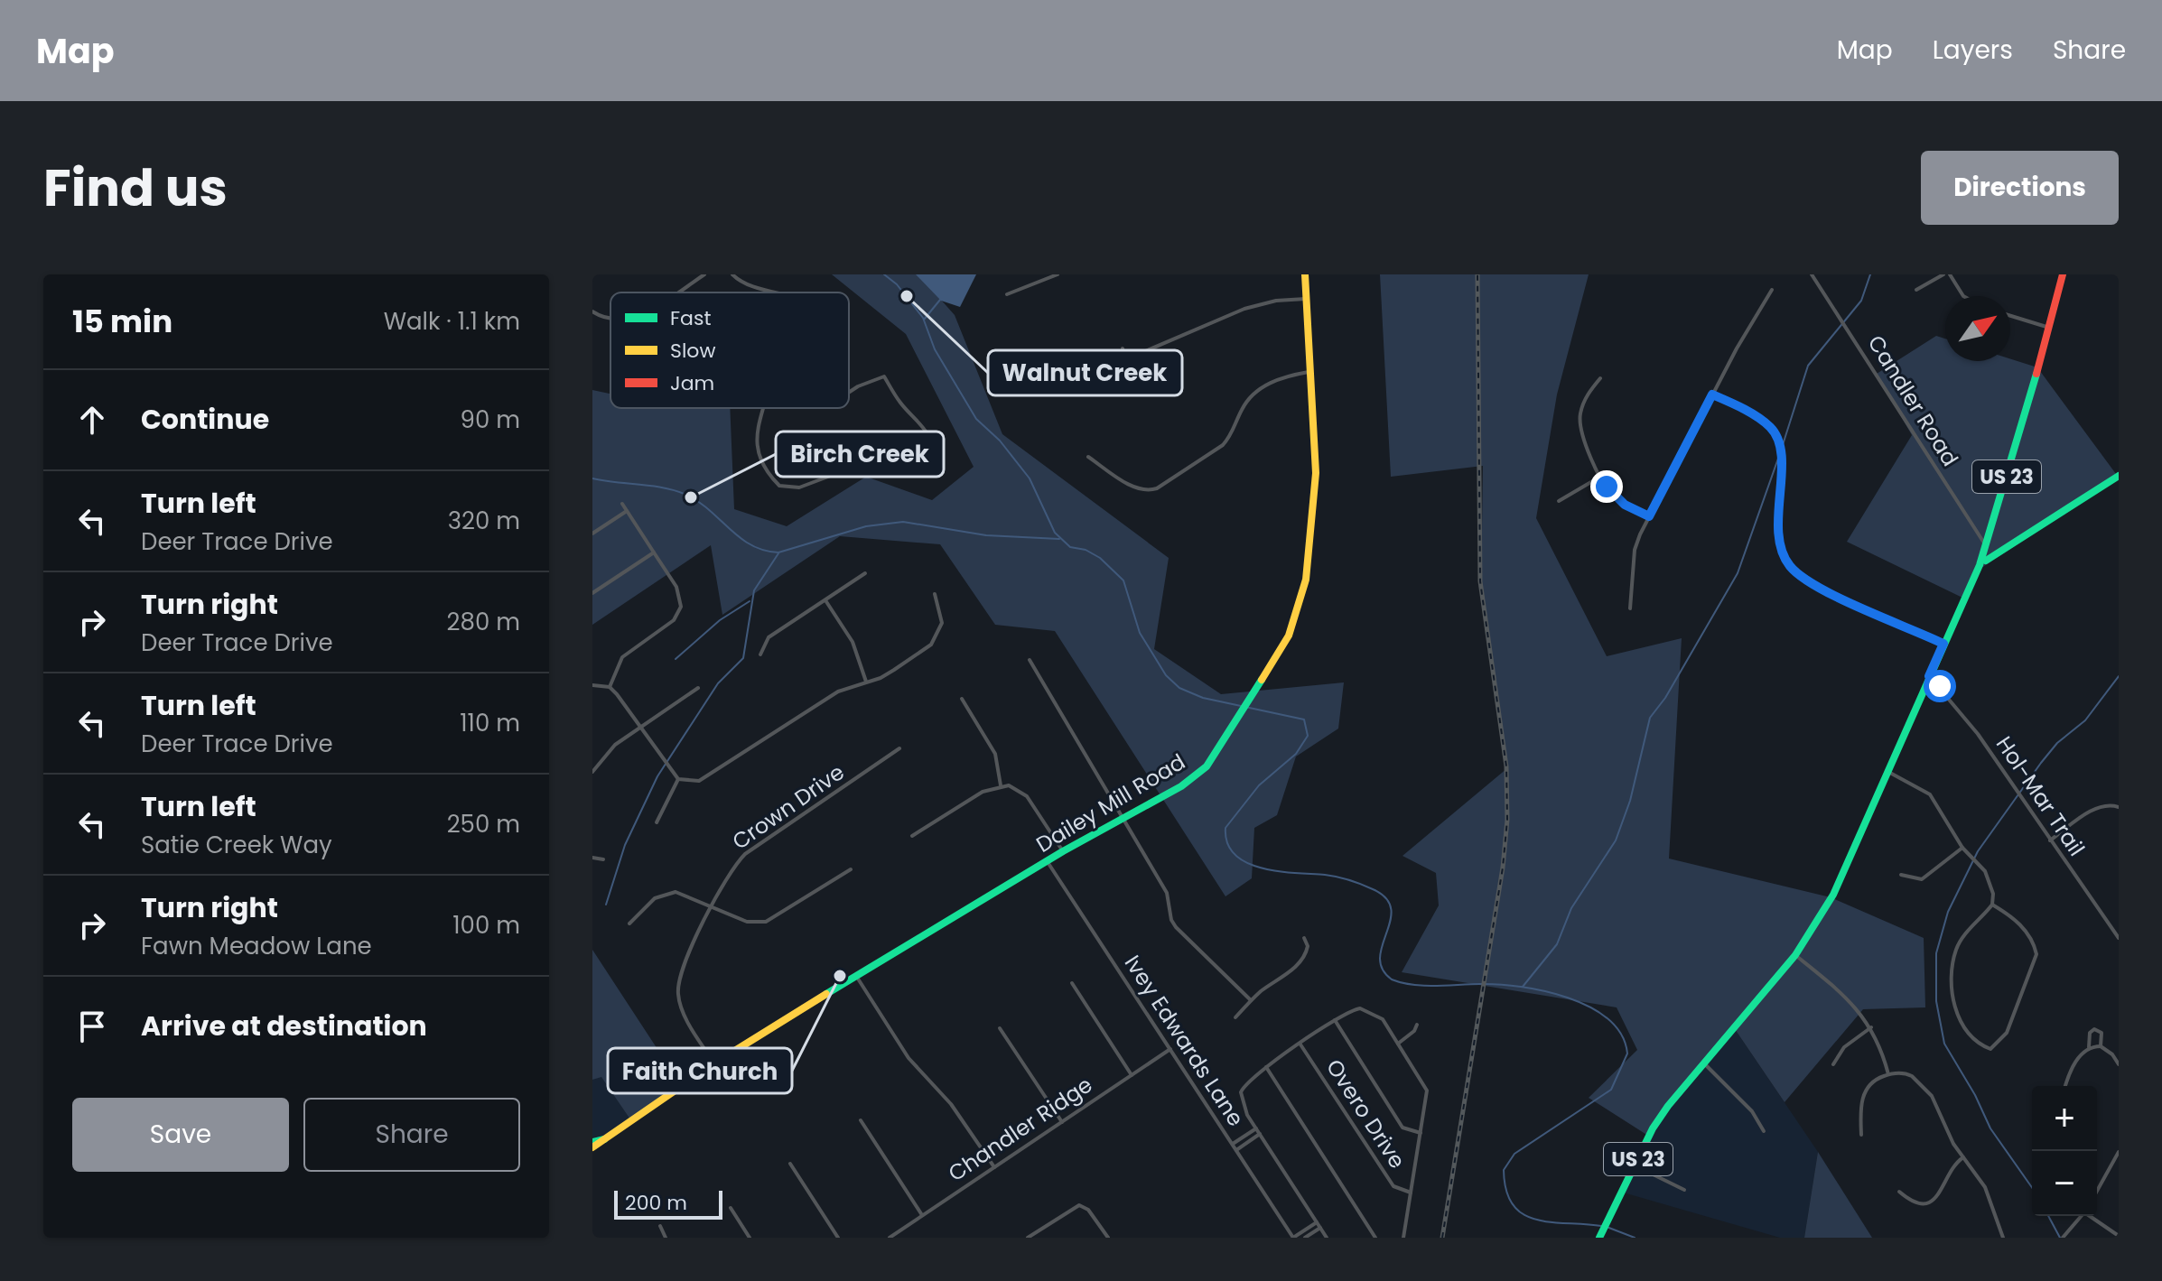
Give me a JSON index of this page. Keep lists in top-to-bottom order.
{
  "streets": {
    "street": [
      "Candler Road",
      "US 23",
      "Hol-Mar Trail",
      "Dailey Mill Road",
      "Crown Drive",
      "Ivey Edwards Lane",
      "Overo Drive",
      "Chandler Ridge"
    ]
  },
  "crossings": [
    ["Candler Road", "US 23"],
    ["US 23", "Hol-Mar Trail"],
    ["Dailey Mill Road", "Crown Drive"],
    ["Dailey Mill Road", "Ivey Edwards Lane"],
    ["Ivey Edwards Lane", "Chandler Ridge"]
  ],
  "places": ["Walnut Creek", "Birch Creek", "Faith Church"],
  "legend": ["Fast", "Slow", "Jam"],
  "scale_bar": "200 m",
  "north": "top right",
  "page": {
    "header": "Map",
    "nav": ["Map", "Layers", "Share"],
    "title": "Find us",
    "buttons": [
      "Directions",
      ["Save", "Share"]
    ],
    "heading": ["15 min", "Walk · 1.1 km"],
    "list": [
      ["Continue", "90 m"],
      ["Turn left", "Deer Trace Drive", "320 m"],
      ["Turn right", "Deer Trace Drive", "280 m"],
      ["Turn left", "Deer Trace Drive", "110 m"],
      ["Turn left", "Satie Creek Way", "250 m"],
      ["Turn right", "Fawn Meadow Lane", "100 m"],
      "Arrive at destination"
    ],
    "map_buttons": ["+", "−"],
    "scale": "200 m"
  }
}
